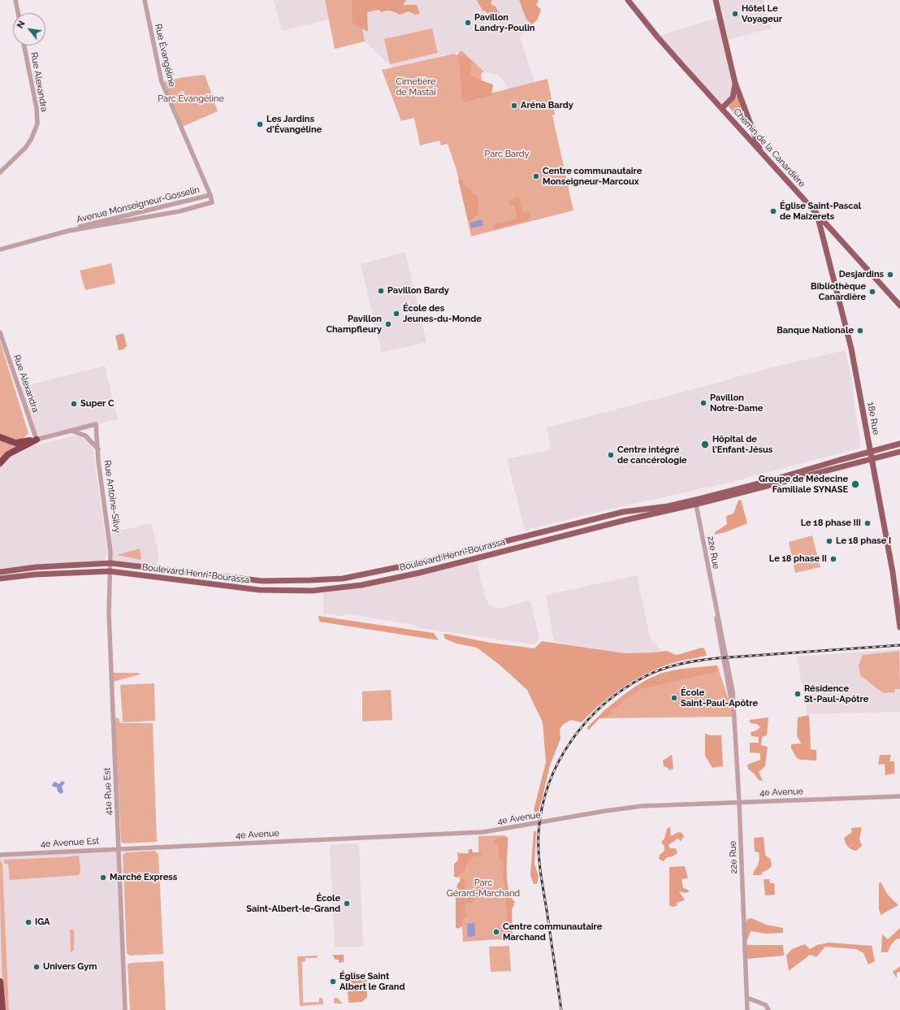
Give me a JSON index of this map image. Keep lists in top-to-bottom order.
{
  "streets": {
    "main road": ["Chemin de la Canardière", "18e Rue", "Boulevard Henri-Bourassa"],
    "street": [
      "Rue Évangéline",
      "Rue Alexandra",
      "Avenue Monseigneur-Gosselin",
      "Rue Antoine-Silvy",
      "22e Rue",
      "41e Rue Est",
      "4e Avenue",
      "4e Avenue Est"
    ]
  },
  "crossings": [
    ["Rue Évangéline", "Avenue Monseigneur-Gosselin"],
    ["Chemin de la Canardière", "18e Rue"],
    ["18e Rue", "Boulevard Henri-Bourassa"],
    ["Rue Antoine-Silvy", "Boulevard Henri-Bourassa"],
    ["Rue Antoine-Silvy", "41e Rue Est"],
    ["22e Rue", "Boulevard Henri-Bourassa"],
    ["22e Rue", "4e Avenue"],
    ["Boulevard Henri-Bourassa", "41e Rue Est"],
    ["41e Rue Est", "4e Avenue Est"],
    ["4e Avenue", "4e Avenue Est"]
  ],
  "parks": [
    "Cimetière de Mastaï",
    "Parc Évangéline",
    "Parc Bardy",
    "Parc Gérard-Marchand"
  ],
  "places": [
    "Hôtel Le Voyageur",
    "Pavillon Landry-Poulin",
    "Aréna Bardy",
    "Les Jardins d'Évangéline",
    "Centre communautaire Monseigneur-Marcoux",
    "Église Saint-Pascal de Maizerets",
    "Desjardins",
    "Pavillon Bardy",
    "Bibliothèque Canardière",
    "École des Jeunes-du-Monde",
    "Pavillon Champfleury",
    "Banque Nationale",
    "Pavillon Notre-Dame",
    "Super C",
    "Hôpital de l'Enfant-Jésus",
    "Centre intégré de cancérologie",
    "Groupe de Médecine Familiale SYNASE",
    "Le 18 phase III",
    "Le 18 phase I",
    "Le 18 phase II",
    "Résidence St-Paul-Apôtre",
    "École Saint-Paul-Apôtre",
    "Marché Express",
    "École Saint-Albert-le-Grand",
    "IGA",
    "Centre communautaire Marchand",
    "Univers Gym",
    "Église Saint Albert le Grand"
  ],
  "north": "top left"
}
